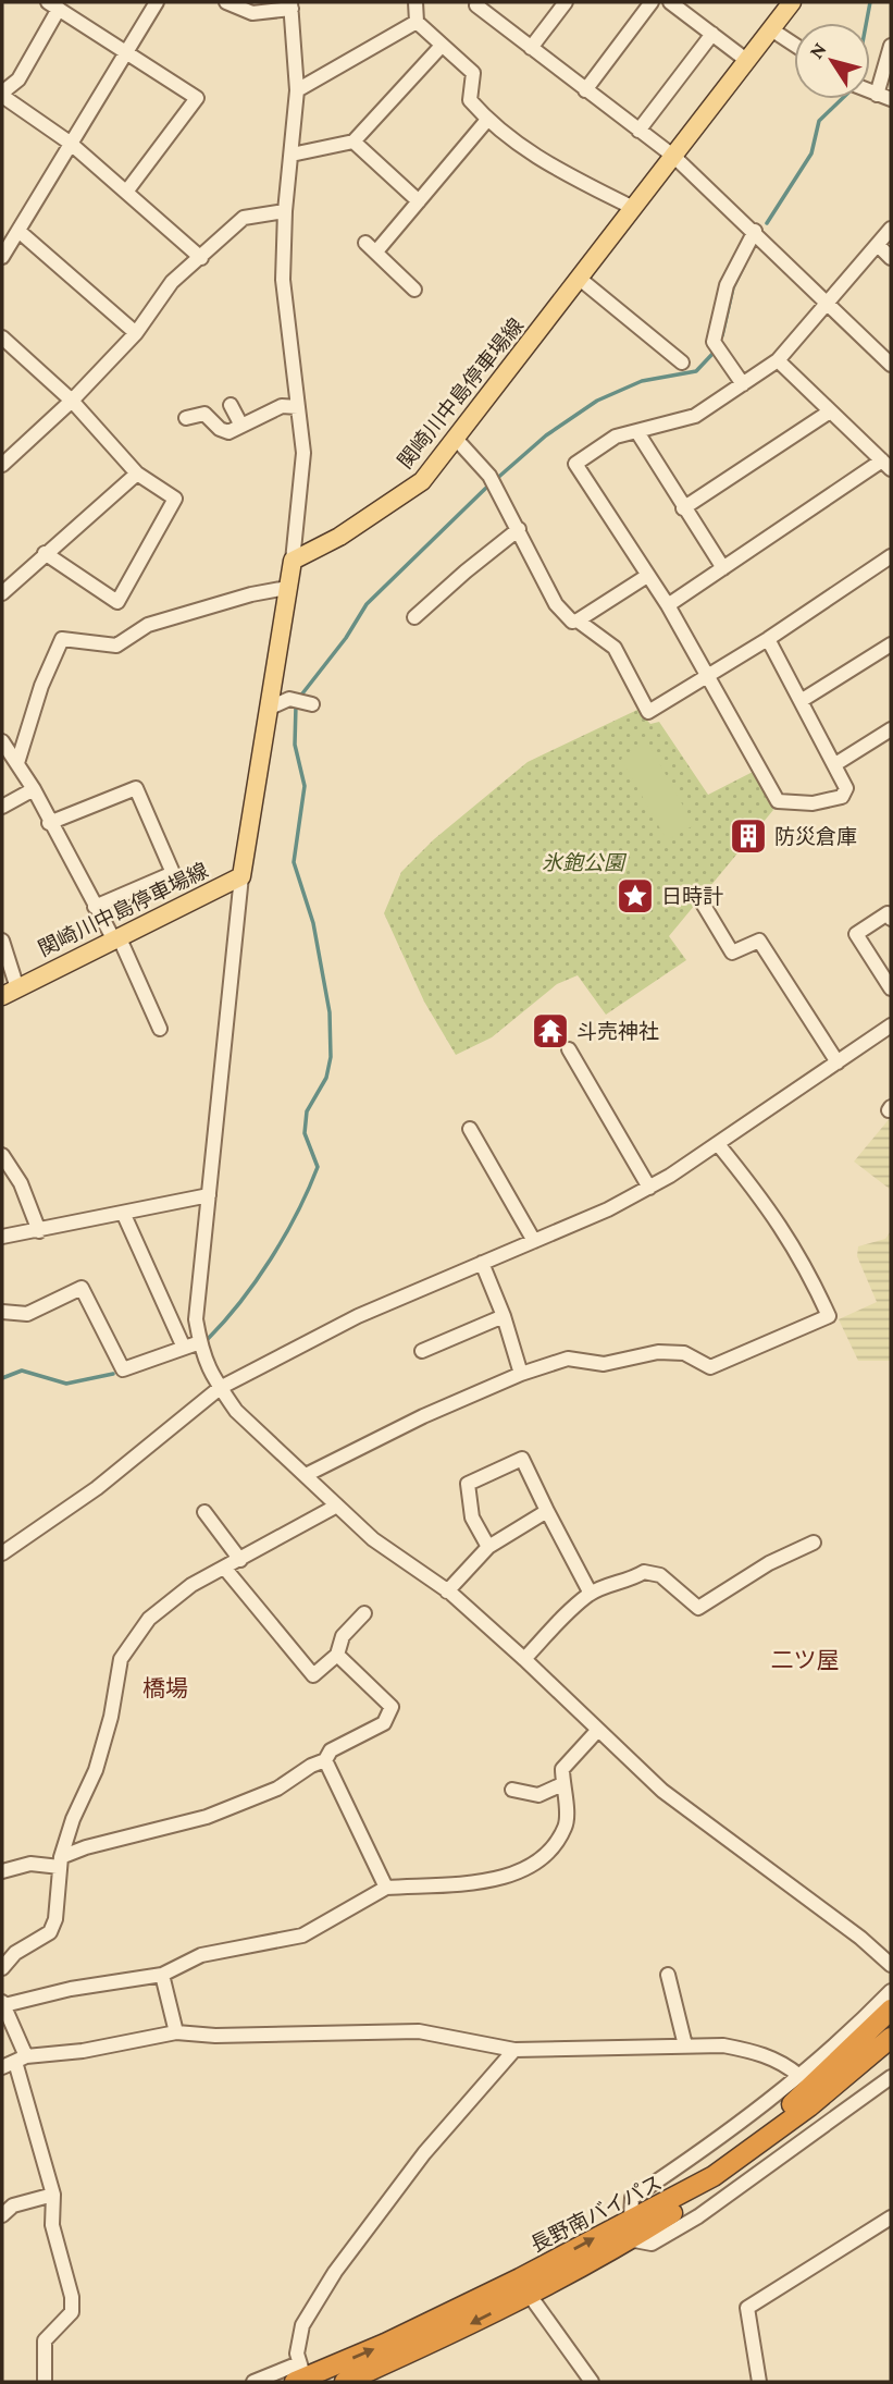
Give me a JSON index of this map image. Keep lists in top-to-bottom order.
{
  "streets": {
    "highway": ["長野南バイパス"],
    "main road": ["関崎川中島停車場線"]
  },
  "districts": ["二ツ屋", "橋場"],
  "parks": ["氷鉋公園"],
  "places": {
    "building": ["防災倉庫"],
    "place": ["日時計"],
    "temple": ["斗売神社"]
  },
  "north": "top left"
}
